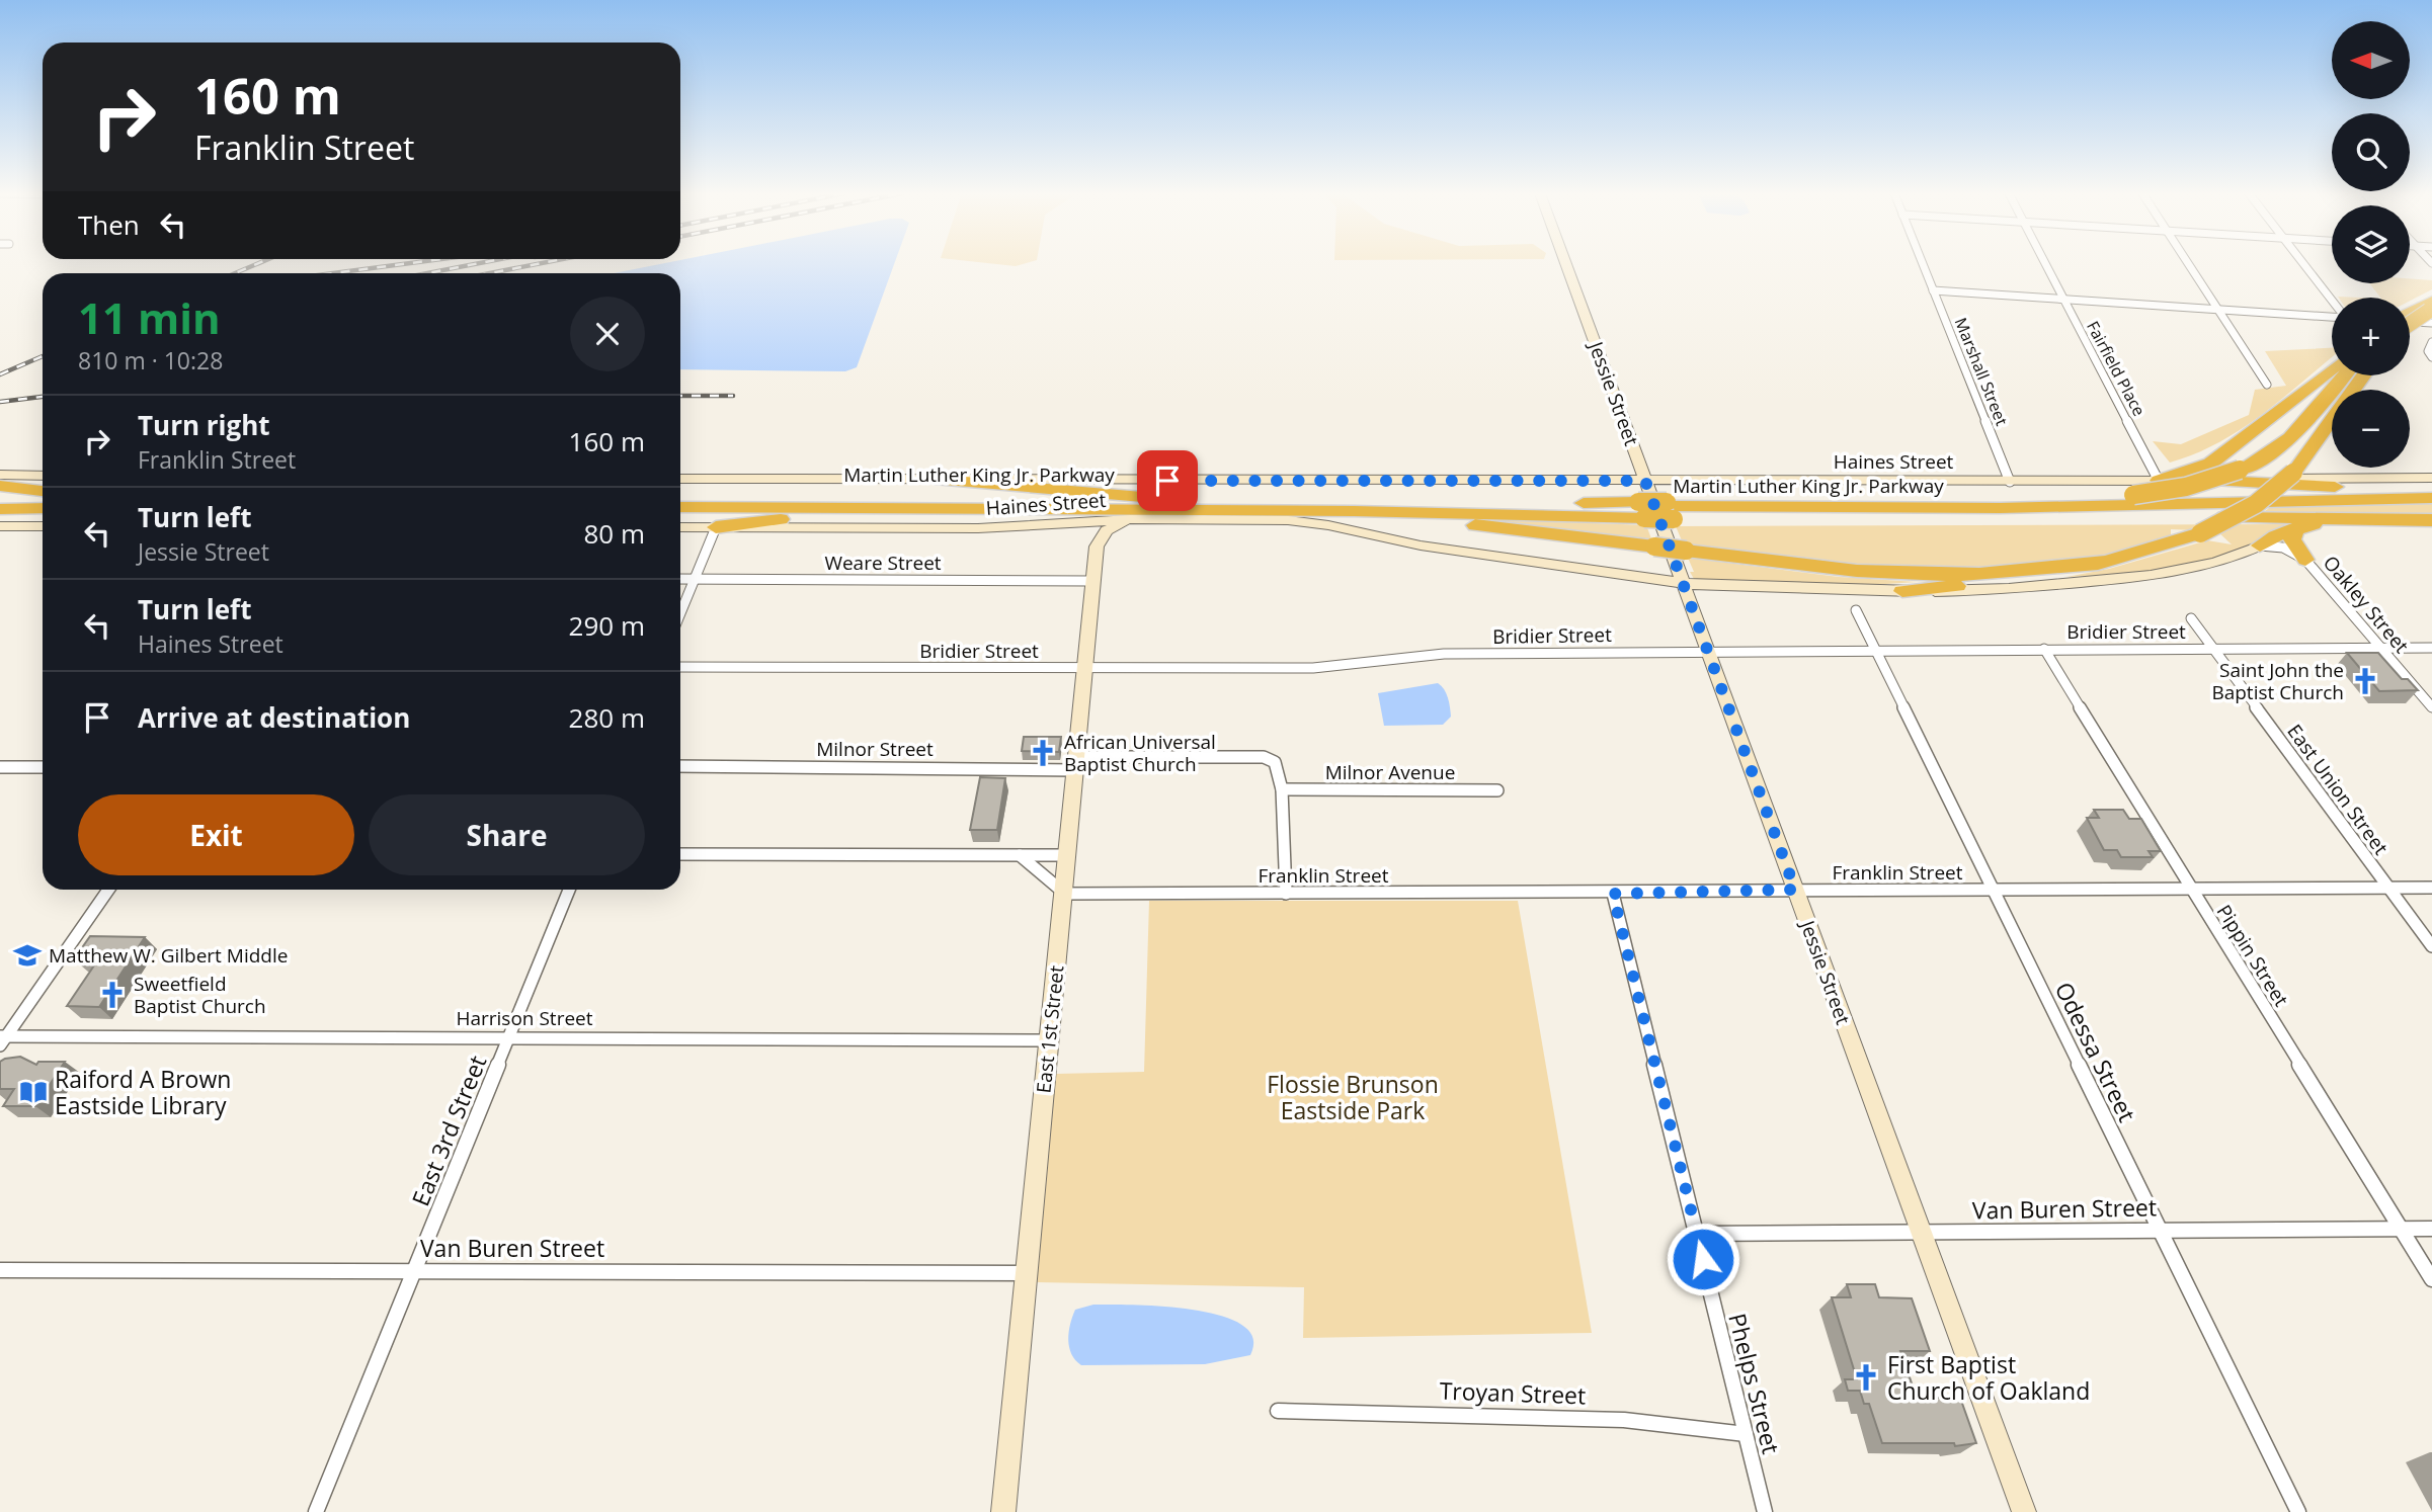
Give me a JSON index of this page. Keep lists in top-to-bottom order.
{
  "streets": {
    "highway": ["Martin Luther King Jr. Parkway"],
    "street": [
      "Fairfield Place",
      "Marshall Street",
      "Jessie Street",
      "Haines Street",
      "Weare Street",
      "Oakley Street",
      "Bridier Street",
      "Milnor Street",
      "Milnor Avenue",
      "East Union Street",
      "Franklin Street",
      "Pippin Street",
      "Harrison Street",
      "East 1st Street",
      "Odessa Street",
      "East 3rd Street",
      "Van Buren Street",
      "Phelps Street",
      "Troyan Street"
    ]
  },
  "crossings": [
    ["Fairfield Place", "Haines Street"],
    ["Marshall Street", "Haines Street"],
    ["Jessie Street", "Haines Street"],
    ["Jessie Street", "Bridier Street"],
    ["Jessie Street", "Franklin Street"],
    ["Jessie Street", "Van Buren Street"],
    ["Haines Street", "Oakley Street"],
    ["Weare Street", "East 1st Street"],
    ["Oakley Street", "Bridier Street"],
    ["Bridier Street", "East Union Street"],
    ["Bridier Street", "Pippin Street"],
    ["Bridier Street", "East 1st Street"],
    ["Bridier Street", "Odessa Street"],
    ["Milnor Street", "Milnor Avenue"],
    ["Milnor Street", "East 1st Street"],
    ["East Union Street", "Franklin Street"],
    ["Franklin Street", "Pippin Street"],
    ["Franklin Street", "East 1st Street"],
    ["Franklin Street", "Odessa Street"],
    ["Franklin Street", "Phelps Street"],
    ["Pippin Street", "Van Buren Street"],
    ["Harrison Street", "East 1st Street"],
    ["Harrison Street", "East 3rd Street"],
    ["East 1st Street", "Van Buren Street"],
    ["Odessa Street", "Van Buren Street"],
    ["East 3rd Street", "Van Buren Street"],
    ["Van Buren Street", "Phelps Street"],
    ["Phelps Street", "Troyan Street"]
  ],
  "parks": ["Flossie Brunson Eastside Park"],
  "places": {
    "church": [
      "Saint John the Baptist Church",
      "African Universal Baptist Church",
      "Sweetfield Baptist Church",
      "First Baptist Church of Oakland"
    ],
    "school or university": ["Matthew W. Gilbert Middle"],
    "library": ["Raiford A Brown Eastside Library"]
  },
  "north": "left",
  "page": {
    "map_buttons": ["+", "−"],
    "turn": ["160 m", "Franklin Street"],
    "then": "Then",
    "heading": ["11 min", "810 m · 10:28"],
    "list": [
      {
        "name": "Turn right",
        "note": "Franklin Street",
        "value": "160 m"
      },
      {
        "name": "Turn left",
        "note": "Jessie Street",
        "value": "80 m"
      },
      {
        "name": "Turn left",
        "note": "Haines Street",
        "value": "290 m"
      },
      {
        "name": "Arrive at destination",
        "value": "280 m"
      }
    ],
    "buttons": ["Exit", "Share"]
  }
}
